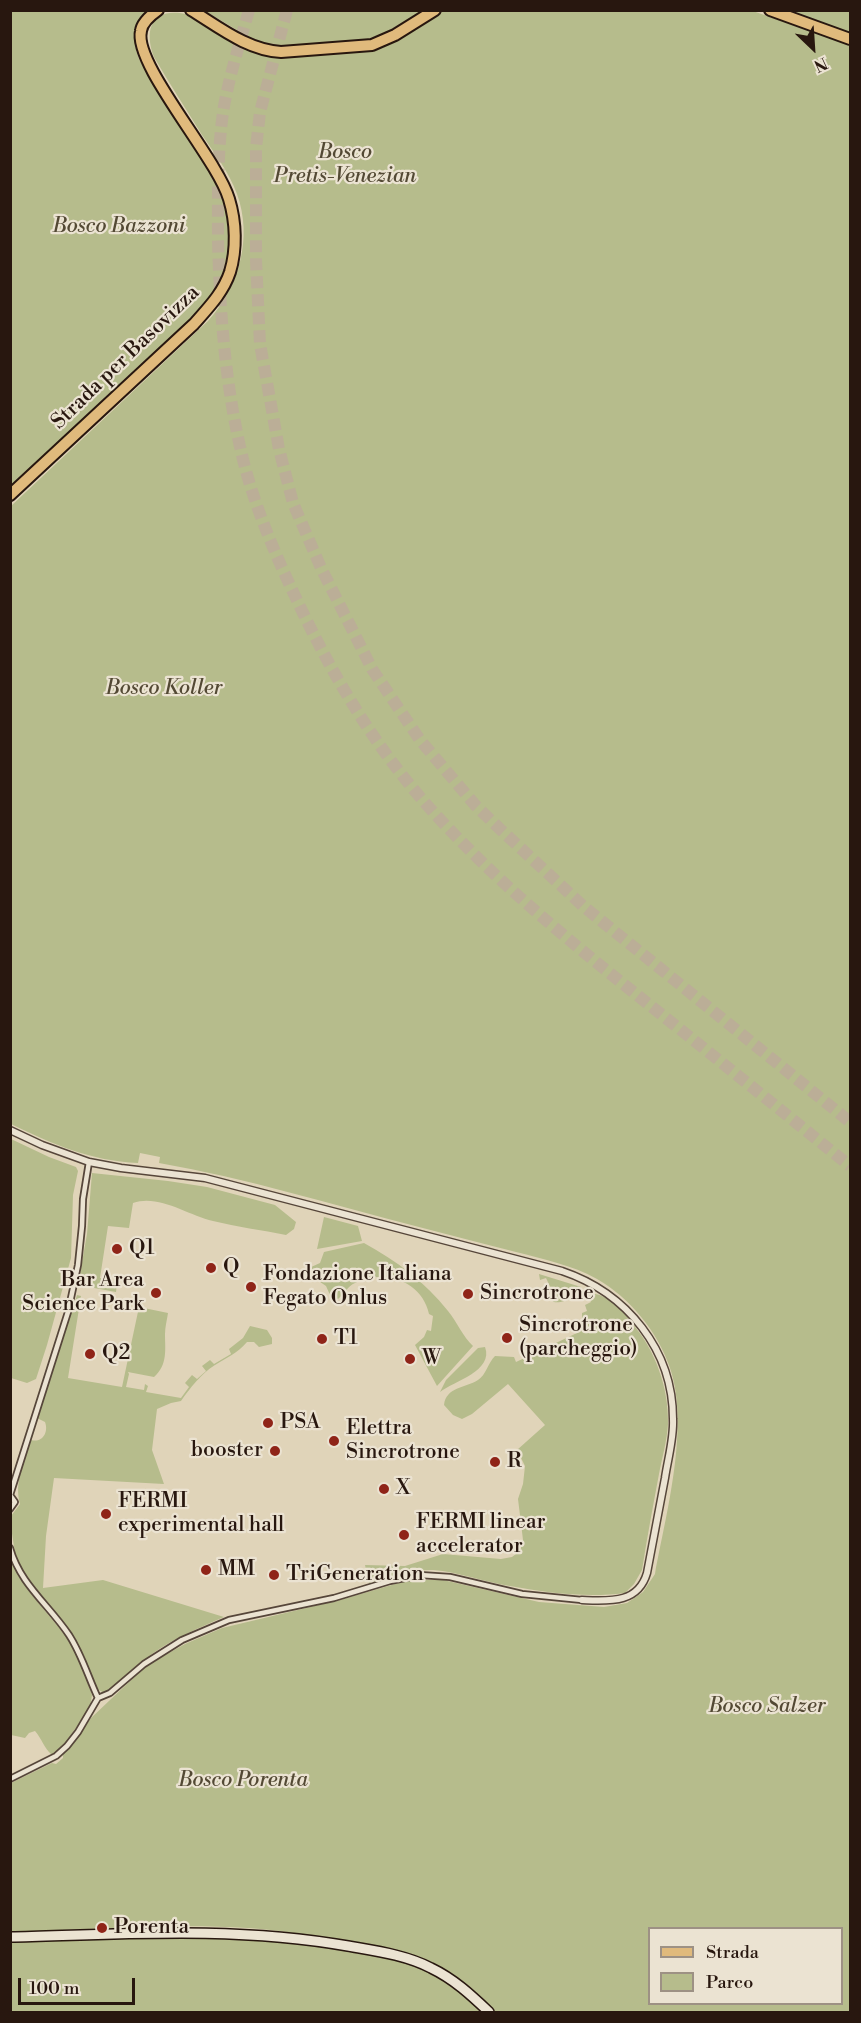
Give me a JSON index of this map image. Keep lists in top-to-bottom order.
{
  "streets": {
    "main road": ["Strada per Basovizza"]
  },
  "parks": [
    "Bosco Pretis-Venezian",
    "Bosco Bazzoni",
    "Bosco Koller",
    "Bosco Salzer",
    "Bosco Porenta"
  ],
  "places": [
    "Q1",
    "Q",
    "Fondazione Italiana Fegato Onlus",
    "Bar Area Science Park",
    "Sincrotrone",
    "Sincrotrone (parcheggio)",
    "T1",
    "Q2",
    "W",
    "PSA",
    "Elettra Sincrotrone",
    "booster",
    "R",
    "X",
    "FERMI experimental hall",
    "FERMI linear accelerator",
    "MM",
    "TriGeneration",
    "Porenta"
  ],
  "legend": ["Strada", "Parco"],
  "scale_bar": "100 m",
  "north": "bottom right"
}
